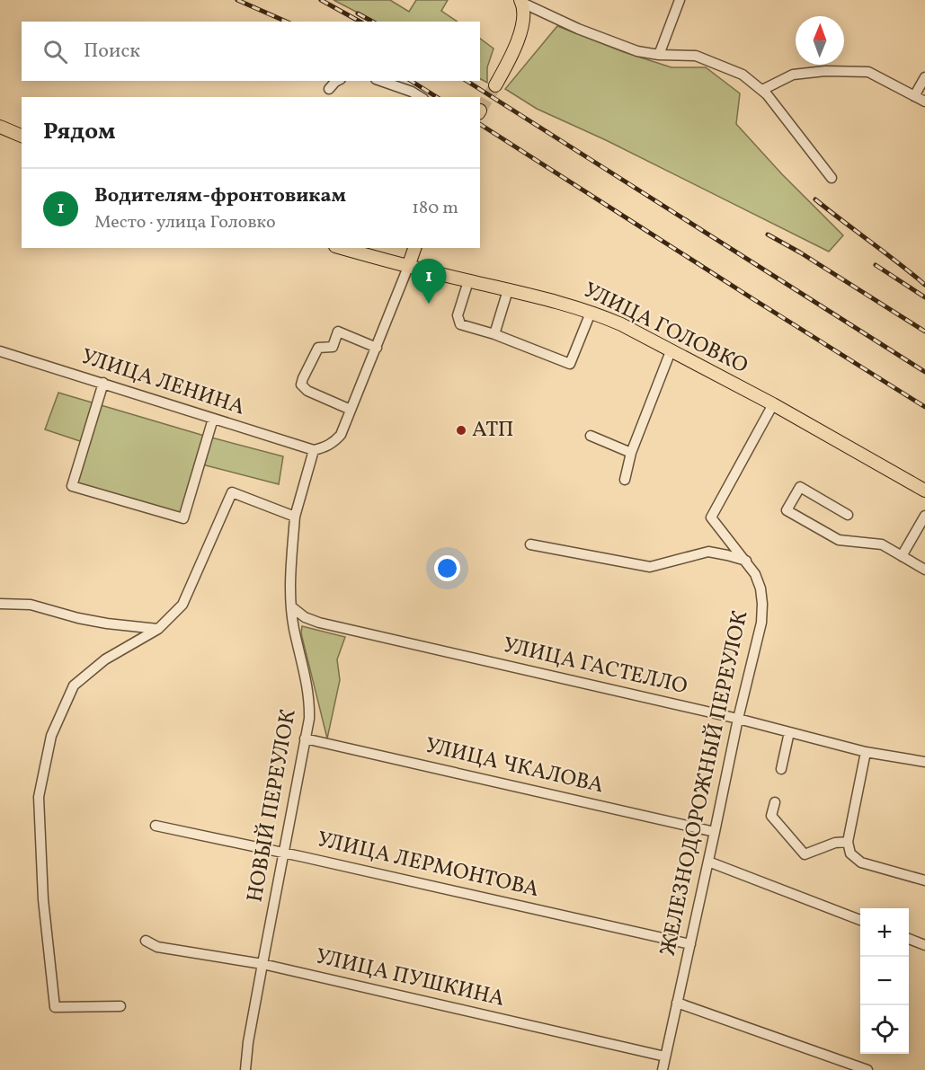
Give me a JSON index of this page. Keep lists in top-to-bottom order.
{
  "streets": {
    "main road": ["УЛИЦА ГОЛОВКО"],
    "street": [
      "УЛИЦА ЛЕНИНА",
      "УЛИЦА ГАСТЕЛЛО",
      "УЛИЦА ЧКАЛОВА",
      "ЖЕЛЕЗНОДОРОЖНЫЙ ПЕРЕУЛОК",
      "НОВЫЙ ПЕРЕУЛОК",
      "УЛИЦА ЛЕРМОНТОВА",
      "УЛИЦА ПУШКИНА"
    ]
  },
  "crossings": [
    ["УЛИЦА ГОЛОВКО", "ЖЕЛЕЗНОДОРОЖНЫЙ ПЕРЕУЛОК"],
    ["УЛИЦА ЛЕНИНА", "НОВЫЙ ПЕРЕУЛОК"],
    ["УЛИЦА ГАСТЕЛЛО", "ЖЕЛЕЗНОДОРОЖНЫЙ ПЕРЕУЛОК"],
    ["УЛИЦА ГАСТЕЛЛО", "НОВЫЙ ПЕРЕУЛОК"],
    ["УЛИЦА ЧКАЛОВА", "ЖЕЛЕЗНОДОРОЖНЫЙ ПЕРЕУЛОК"],
    ["УЛИЦА ЧКАЛОВА", "НОВЫЙ ПЕРЕУЛОК"],
    ["ЖЕЛЕЗНОДОРОЖНЫЙ ПЕРЕУЛОК", "УЛИЦА ЛЕРМОНТОВА"],
    ["ЖЕЛЕЗНОДОРОЖНЫЙ ПЕРЕУЛОК", "УЛИЦА ПУШКИНА"],
    ["НОВЫЙ ПЕРЕУЛОК", "УЛИЦА ЛЕРМОНТОВА"],
    ["НОВЫЙ ПЕРЕУЛОК", "УЛИЦА ПУШКИНА"]
  ],
  "places": ["АТП"],
  "north": "top",
  "page": {
    "search": "Поиск",
    "heading": "Рядом",
    "list": [
      {
        "mark": "1",
        "name": "Водителям-фронтовикам",
        "note": "Место · улица Головко",
        "value": "180 m"
      }
    ],
    "pins": "1",
    "map_buttons": ["+", "−"]
  }
}
